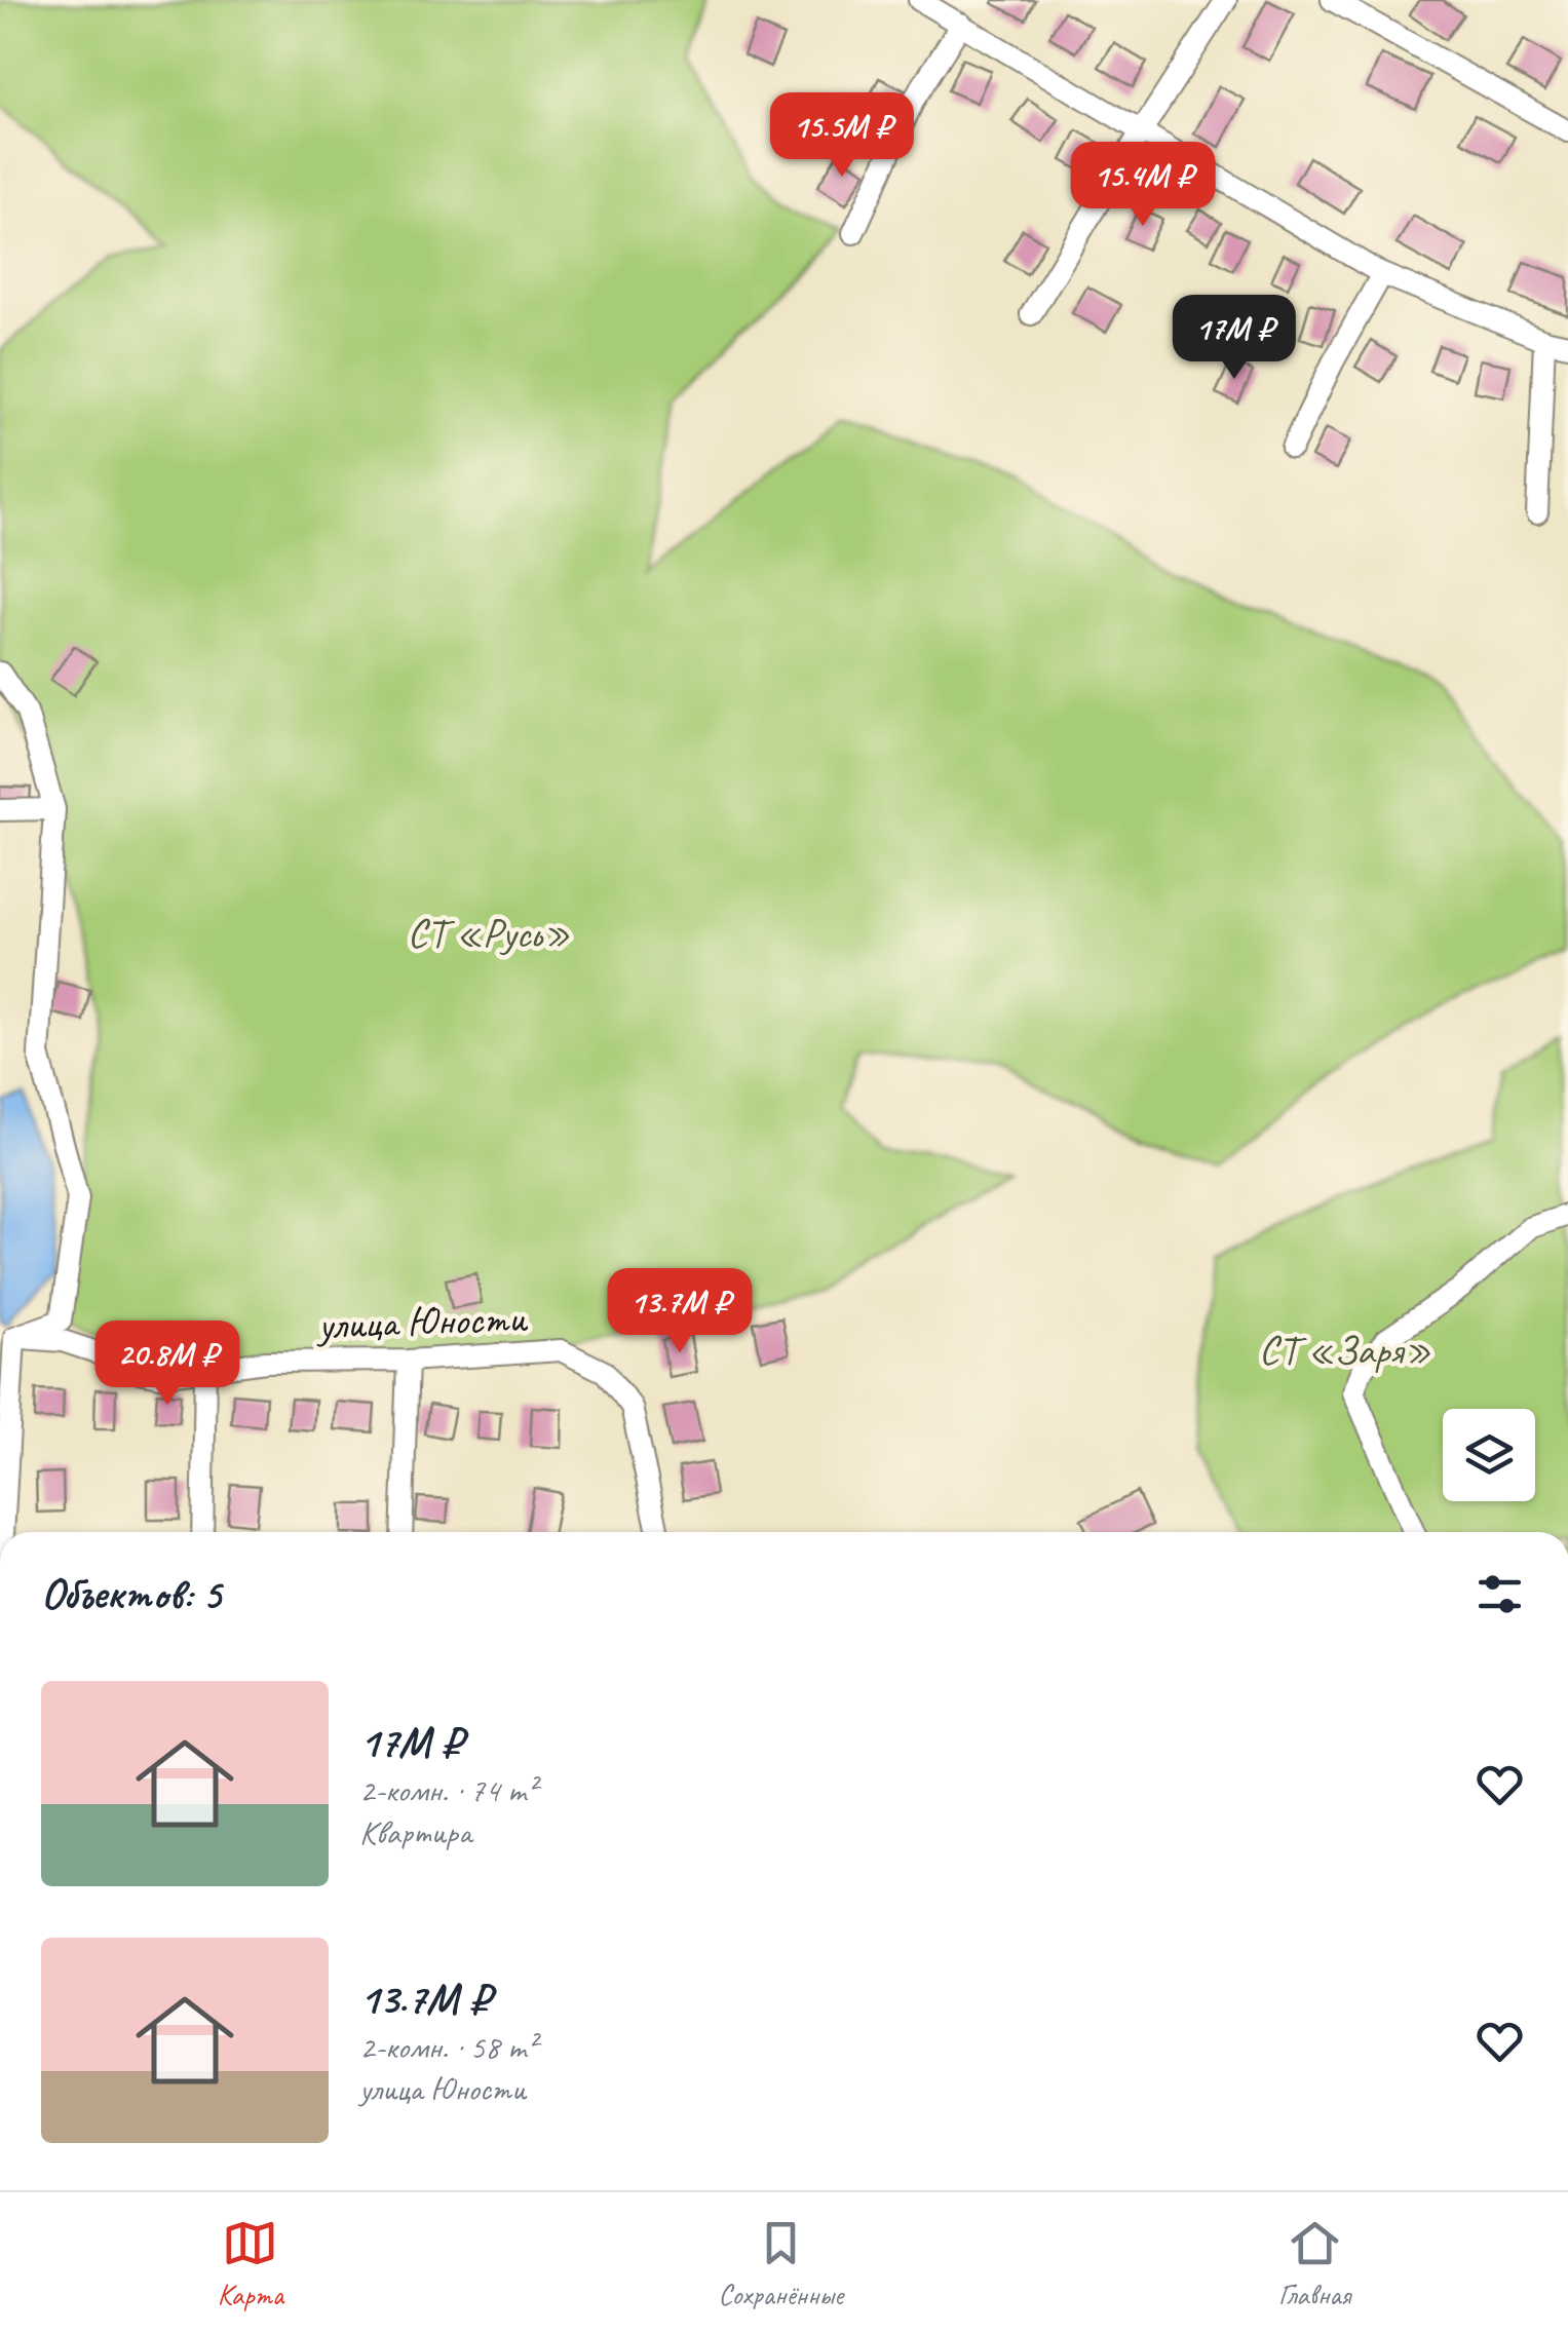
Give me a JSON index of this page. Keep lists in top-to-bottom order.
{
  "streets": {
    "street": ["улица Юности"]
  },
  "parks": ["СТ «Русь»", "СТ «Заря»"],
  "page": {
    "price": [
      "15.5M ₽",
      "15.4M ₽",
      "17M ₽",
      "13.7M ₽",
      "20.8M ₽"
    ],
    "heading": "Объектов: 5",
    "list": [
      {
        "name": "17M ₽",
        "note": "2-комн. · 74 m² · Квартира"
      },
      {
        "name": "13.7M ₽",
        "note": "2-комн. · 58 m² · улица Юности"
      }
    ],
    "tabs": ["Карта", "Сохранённые", "Главная"]
  }
}
